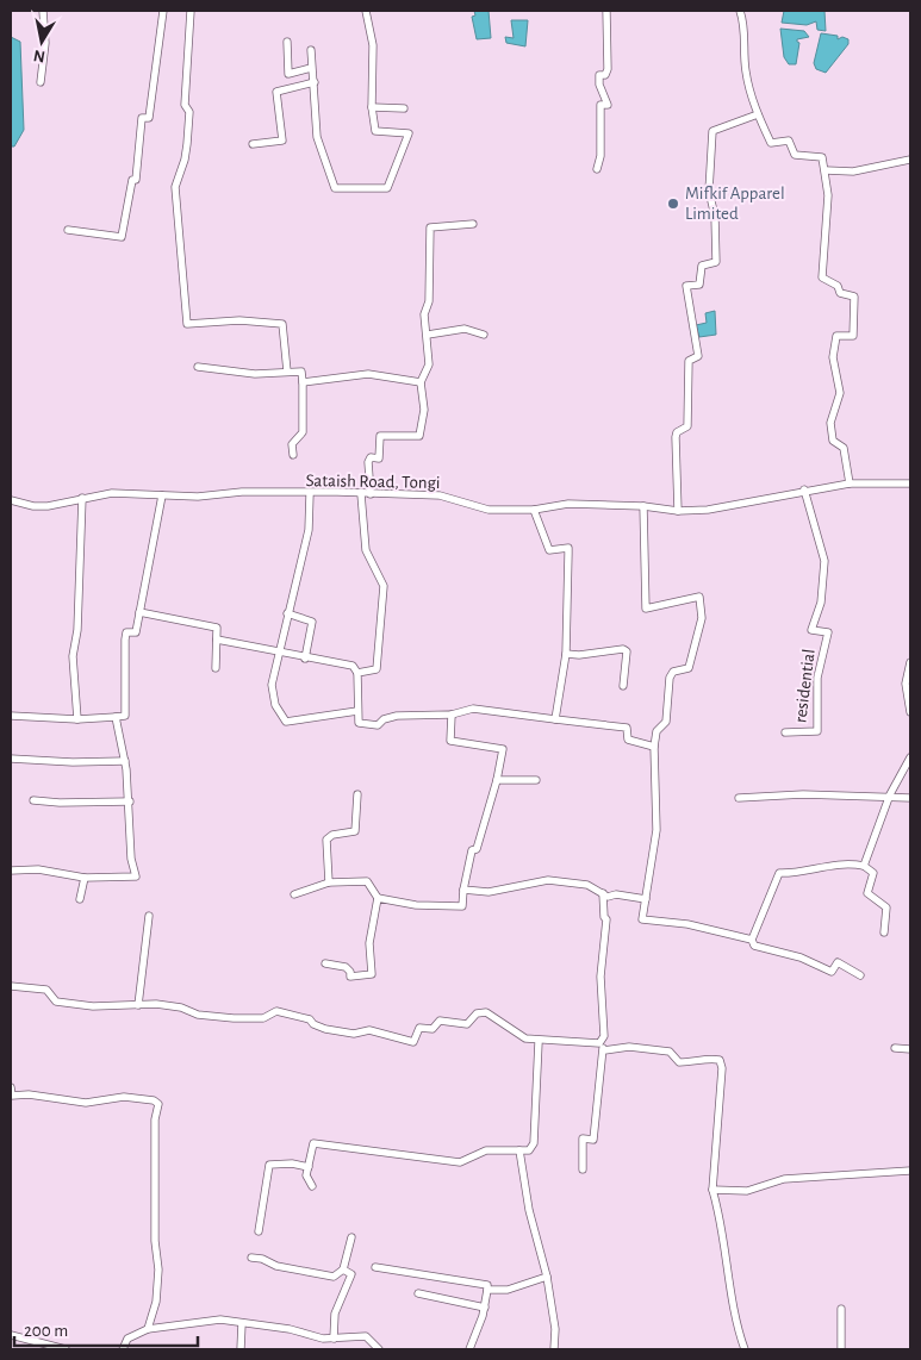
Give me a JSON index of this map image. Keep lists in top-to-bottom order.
{
  "streets": {
    "street": ["Sataish Road, Tongi", "residential"]
  },
  "crossings": [
    ["Sataish Road, Tongi", "residential"]
  ],
  "places": ["Mifkif Apparel Limited"],
  "scale_bar": "200 m",
  "north": "bottom"
}
